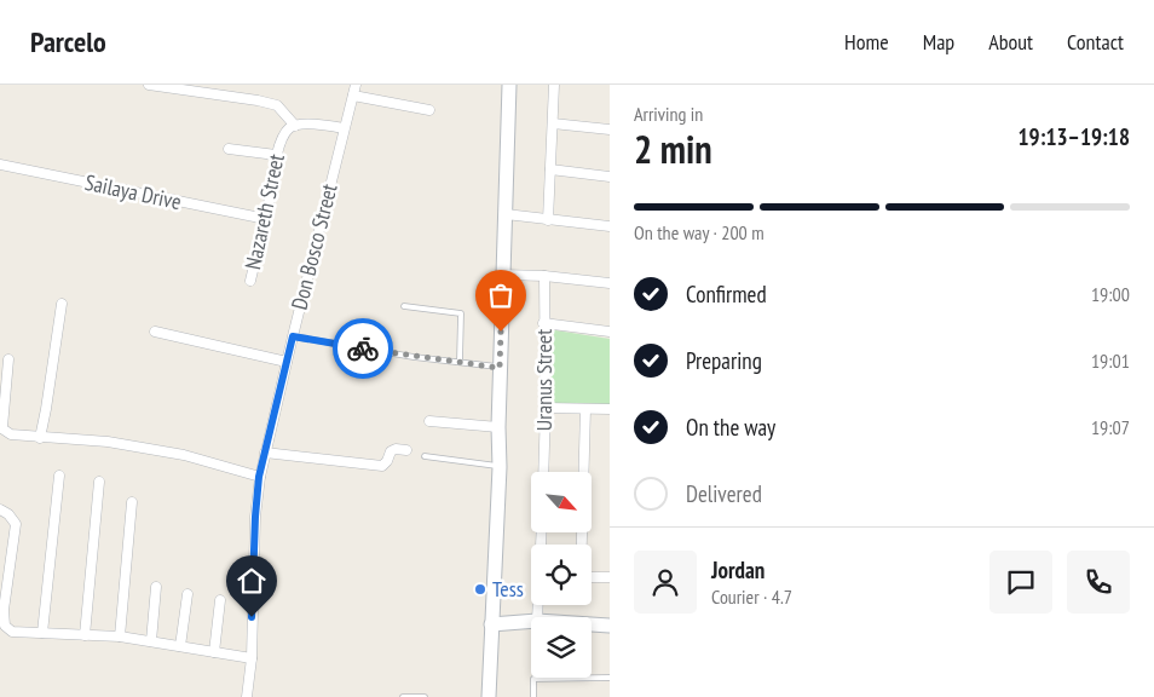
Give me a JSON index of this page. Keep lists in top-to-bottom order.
{
  "streets": {
    "street": [
      "Sailaya Drive",
      "Nazareth Street",
      "Don Bosco Street",
      "Uranus Street"
    ]
  },
  "crossings": [
    ["Sailaya Drive", "Nazareth Street"]
  ],
  "places": ["Tess"],
  "north": "bottom right",
  "page": {
    "header": "Parcelo",
    "nav": [
      "Home",
      "Map",
      "About",
      "Contact"
    ],
    "heading": ["2 min", "Arriving in", "19:13–19:18"],
    "panel": ["Jordan", "Courier · 4.7"],
    "bar": "On the way · 200 m",
    "list": [
      ["Confirmed", "19:00"],
      ["Preparing", "19:01"],
      ["On the way", "19:07"],
      "Delivered"
    ]
  }
}
